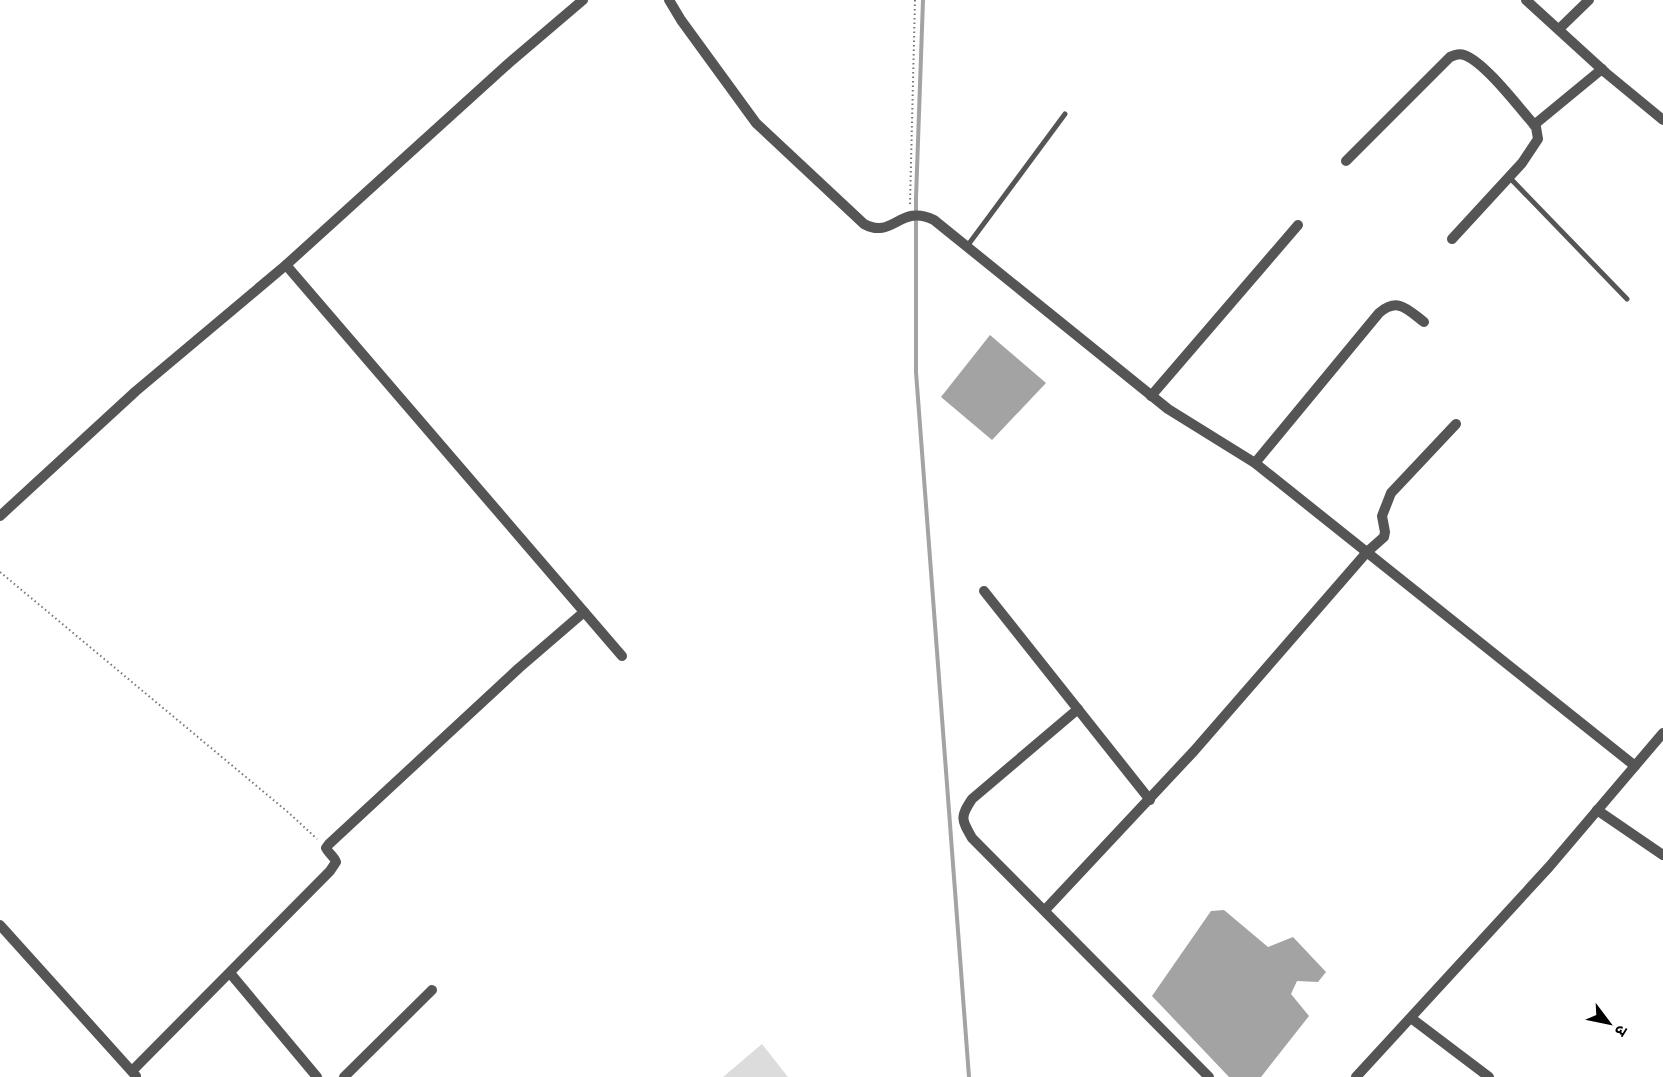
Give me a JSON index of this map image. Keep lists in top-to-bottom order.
{
  "north": "bottom right"
}
